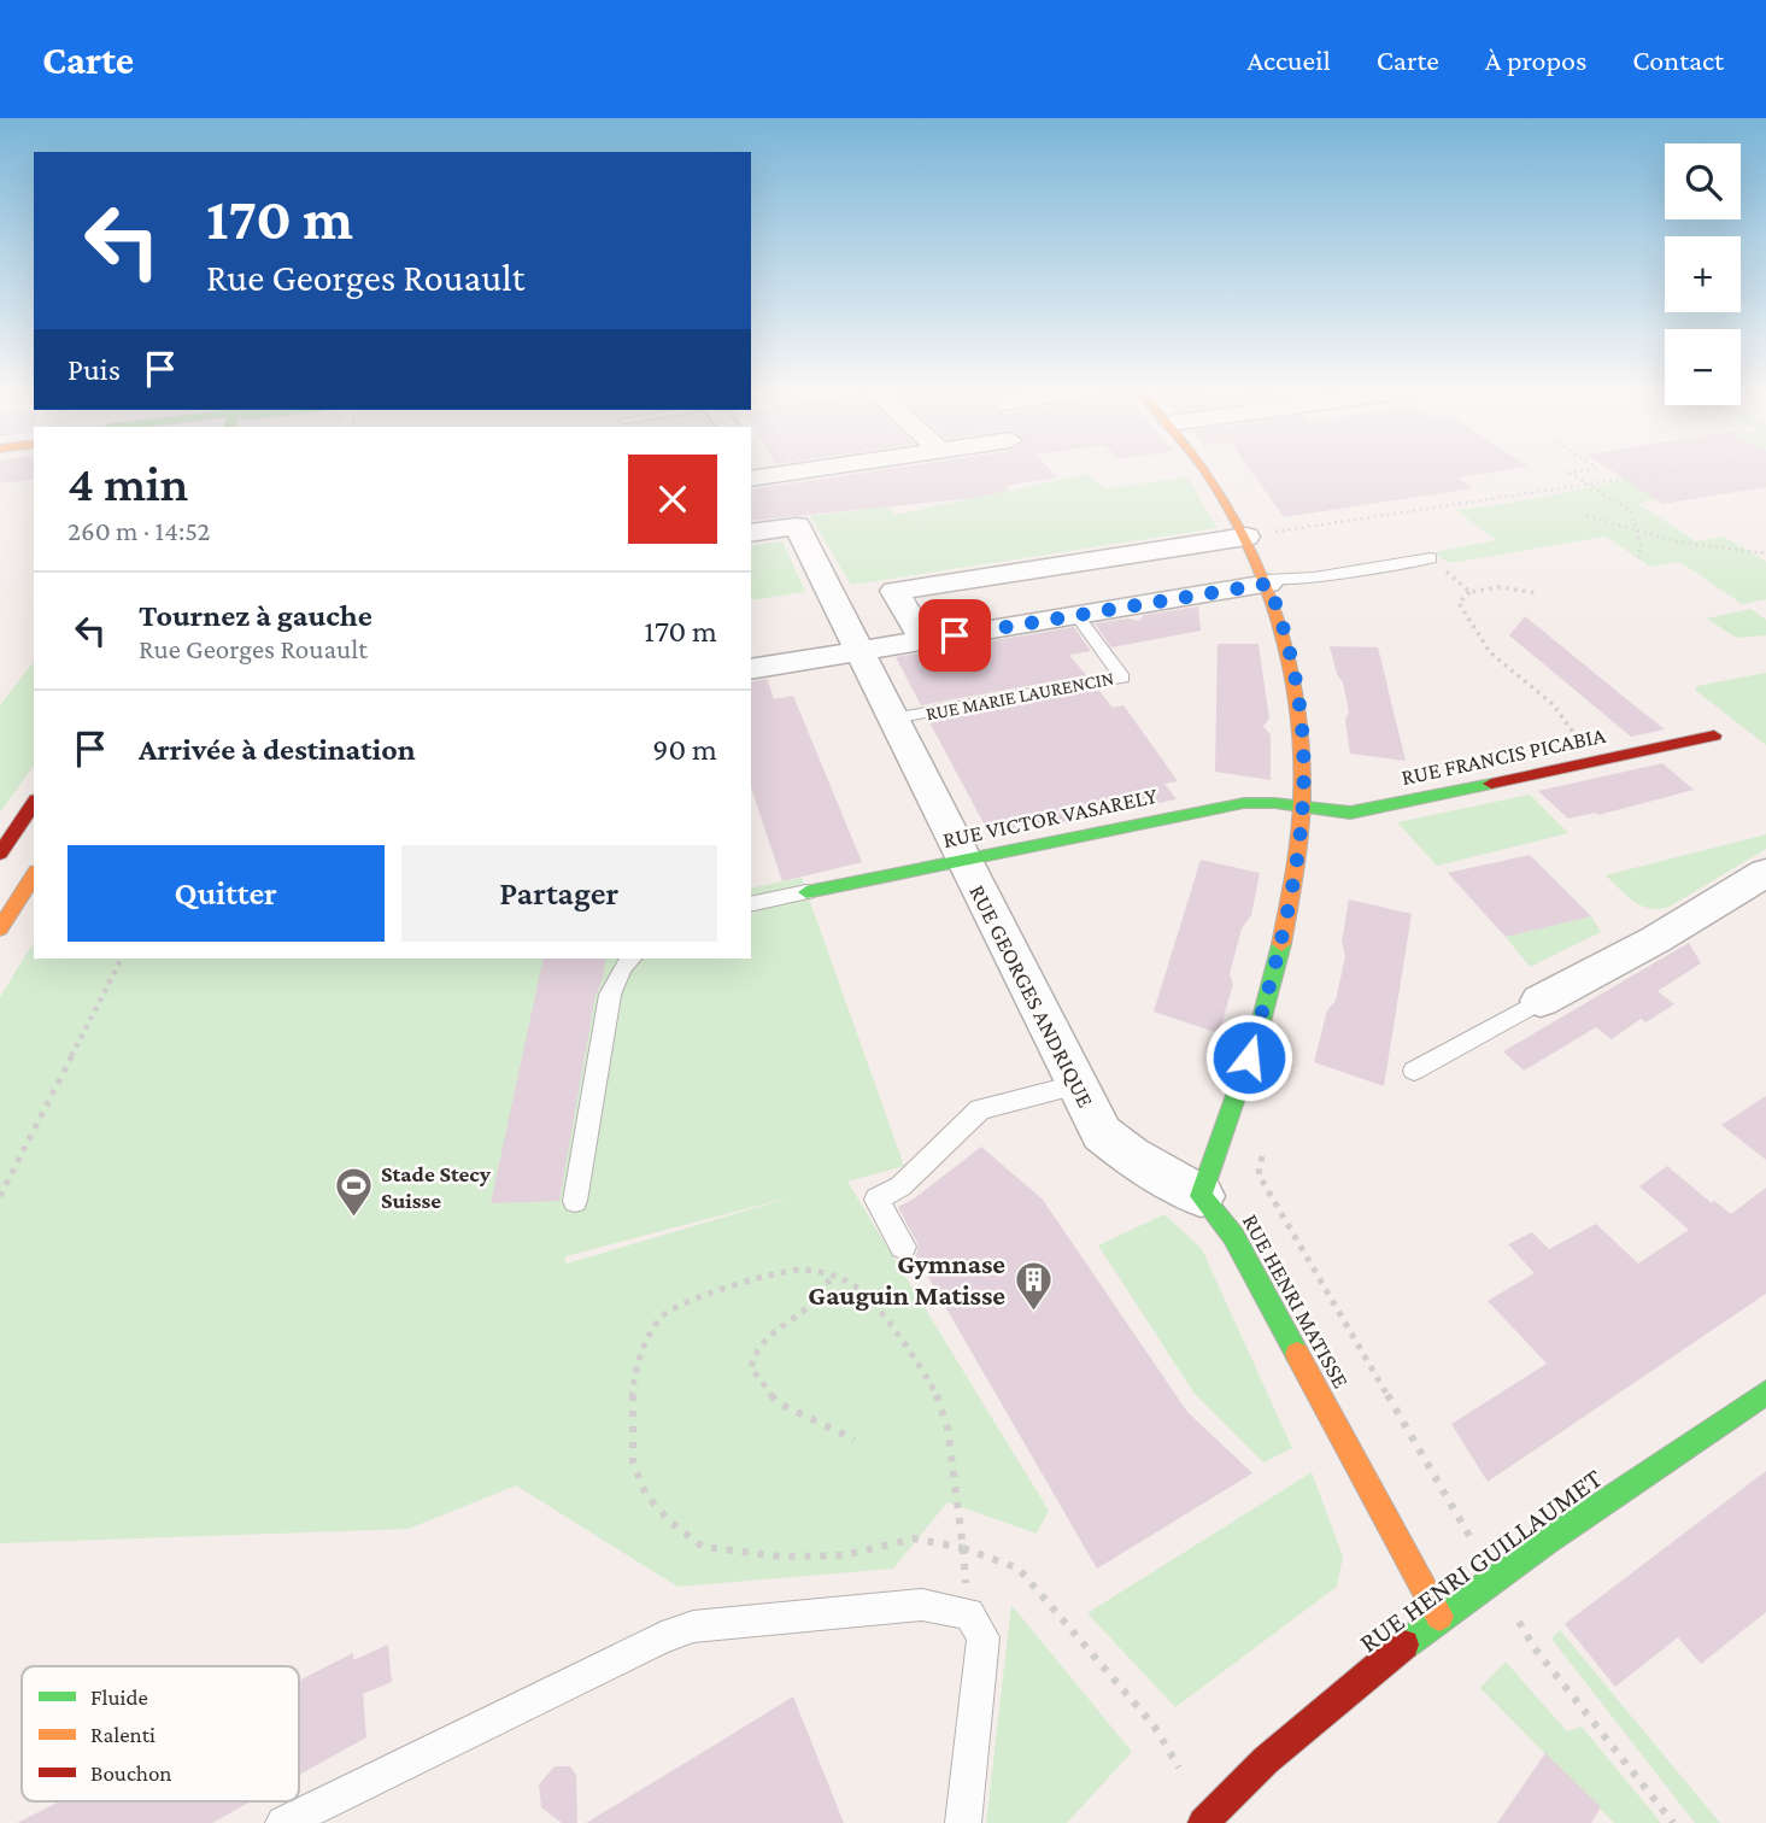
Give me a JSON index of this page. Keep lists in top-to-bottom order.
{
  "streets": {
    "main road": [
      "RUE FRANCIS PICABIA",
      "RUE VICTOR VASARELY",
      "RUE HENRI MATISSE",
      "RUE HENRI GUILLAUMET"
    ],
    "street": ["RUE GEORGES ANDRIQUE"],
    "lane": ["RUE MARIE LAURENCIN"]
  },
  "crossings": [
    ["RUE MARIE LAURENCIN", "RUE GEORGES ANDRIQUE"],
    ["RUE FRANCIS PICABIA", "RUE VICTOR VASARELY"],
    ["RUE VICTOR VASARELY", "RUE GEORGES ANDRIQUE"],
    ["RUE GEORGES ANDRIQUE", "RUE HENRI MATISSE"],
    ["RUE HENRI MATISSE", "RUE HENRI GUILLAUMET"]
  ],
  "places": {
    "sports": ["Stade Stecy Suisse"],
    "building": ["Gymnase Gauguin Matisse"]
  },
  "legend": ["Fluide", "Ralenti", "Bouchon"],
  "page": {
    "header": "Carte",
    "nav": [
      "Accueil",
      "Carte",
      "À propos",
      "Contact"
    ],
    "map_buttons": ["+", "−"],
    "turn": ["170 m", "Rue Georges Rouault"],
    "then": "Puis",
    "heading": ["4 min", "260 m · 14:52"],
    "list": [
      {
        "name": "Tournez à gauche",
        "note": "Rue Georges Rouault",
        "value": "170 m"
      },
      {
        "name": "Arrivée à destination",
        "value": "90 m"
      }
    ],
    "buttons": ["Quitter", "Partager"]
  }
}
